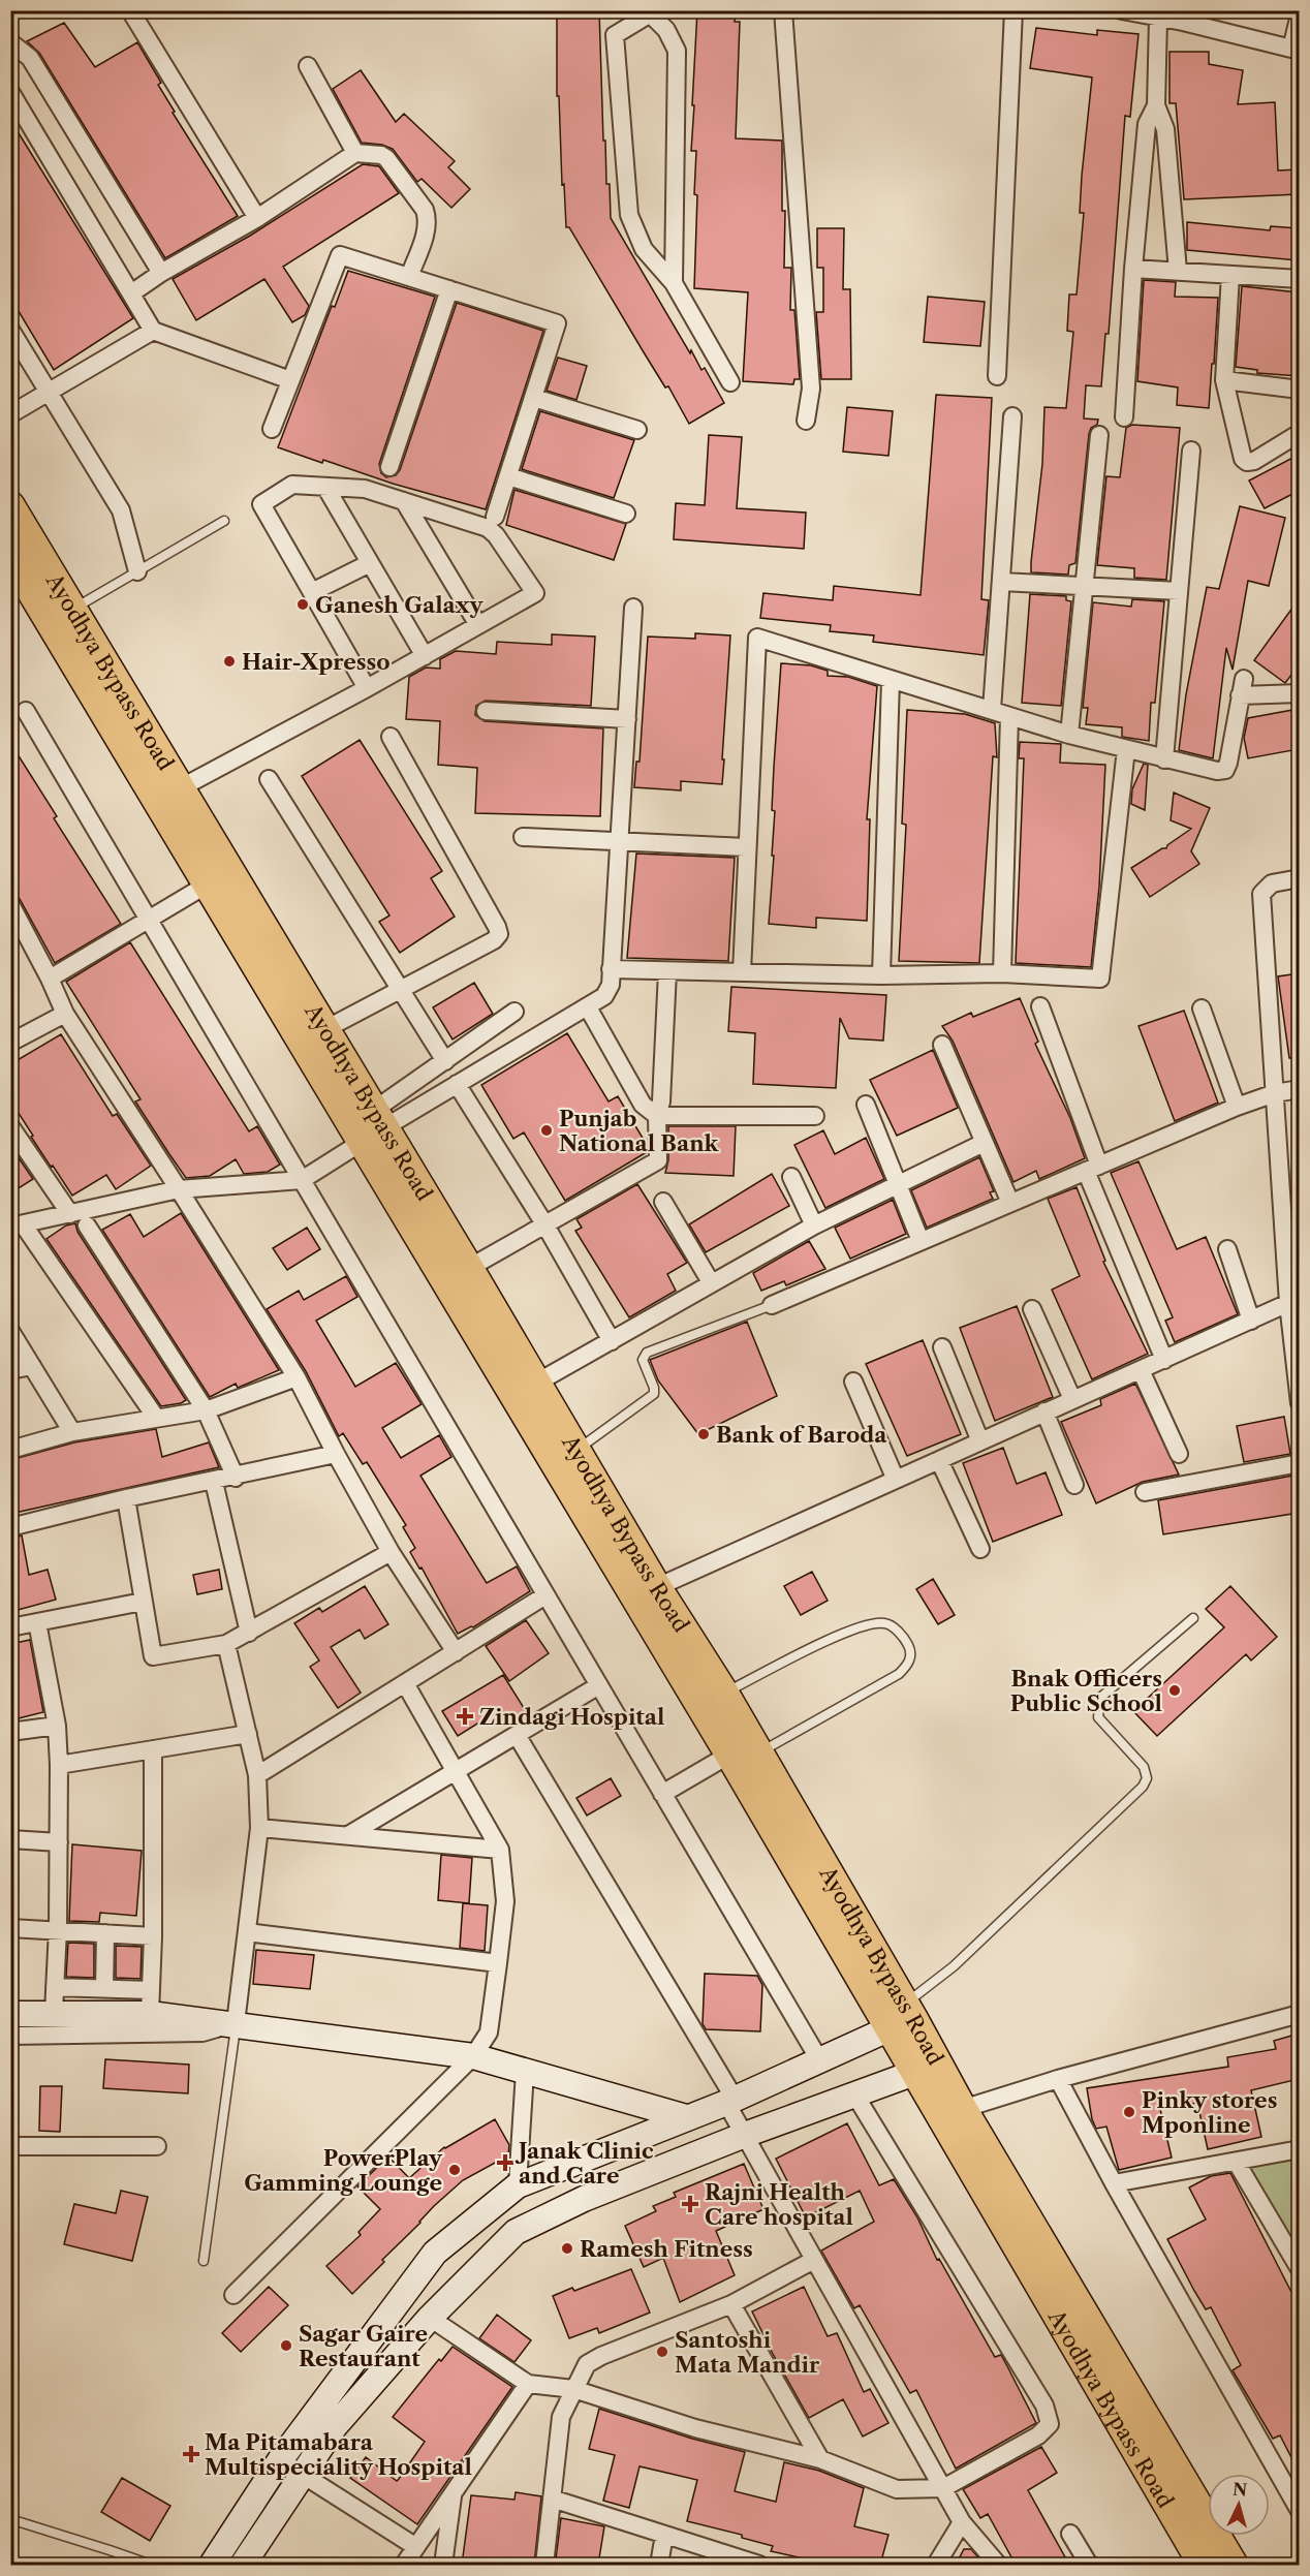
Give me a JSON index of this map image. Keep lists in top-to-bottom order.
{
  "streets": {
    "main road": ["Ayodhya Bypass Road"]
  },
  "places": {
    "other": [
      "Ganesh Galaxy",
      "Hair-Xpresso",
      "Punjab National Bank",
      "Bank of Baroda",
      "Bnak Officers Public School",
      "Pinky stores Mponline",
      "PowerPlay Gamming Lounge",
      "Ramesh Fitness",
      "Sagar Gaire Restaurant",
      "Santoshi Mata Mandir"
    ],
    "health": [
      "Zindagi Hospital",
      "Janak Clinic and Care",
      "Rajni Health Care hospital",
      "Ma Pitamabara Multispeciality Hospital"
    ]
  },
  "north": "top"
}
